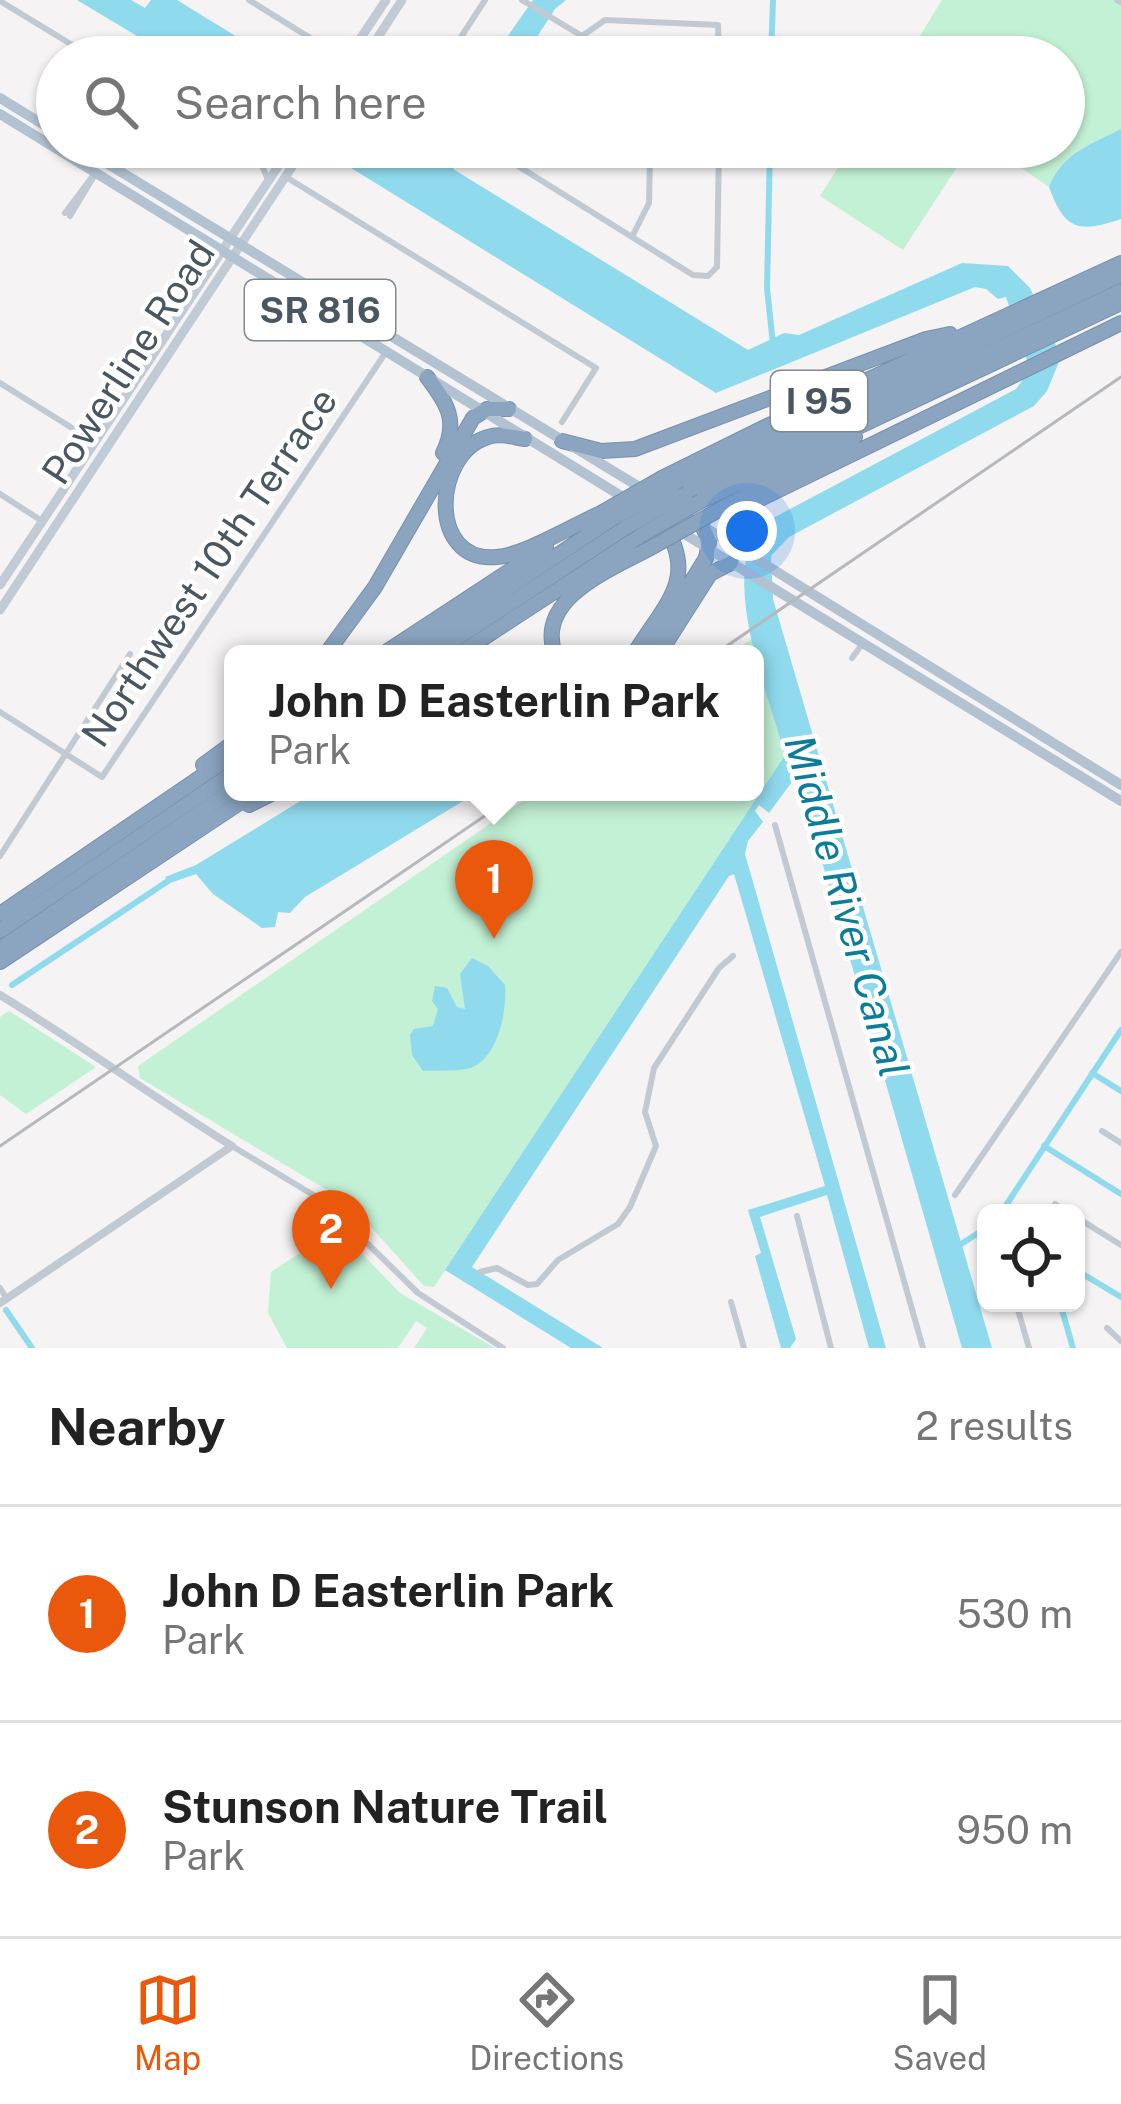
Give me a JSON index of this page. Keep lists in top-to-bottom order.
{
  "streets": {
    "highway": ["I 95"],
    "main road": ["SR 816", "Powerline Road"],
    "street": ["Northwest 10th Terrace"]
  },
  "crossings": [
    ["SR 816", "Powerline Road"],
    ["SR 816", "Northwest 10th Terrace"]
  ],
  "water": ["Middle River Canal"],
  "page": {
    "search": "Search here",
    "popup": ["John D Easterlin Park", "Park"],
    "pins": ["1", "2"],
    "heading": ["Nearby", "2 results"],
    "list": [
      {
        "mark": "1",
        "name": "John D Easterlin Park",
        "note": "Park",
        "value": "530 m"
      },
      {
        "mark": "2",
        "name": "Stunson Nature Trail",
        "note": "Park",
        "value": "950 m"
      }
    ],
    "nav": ["Map", "Directions", "Saved"]
  }
}
